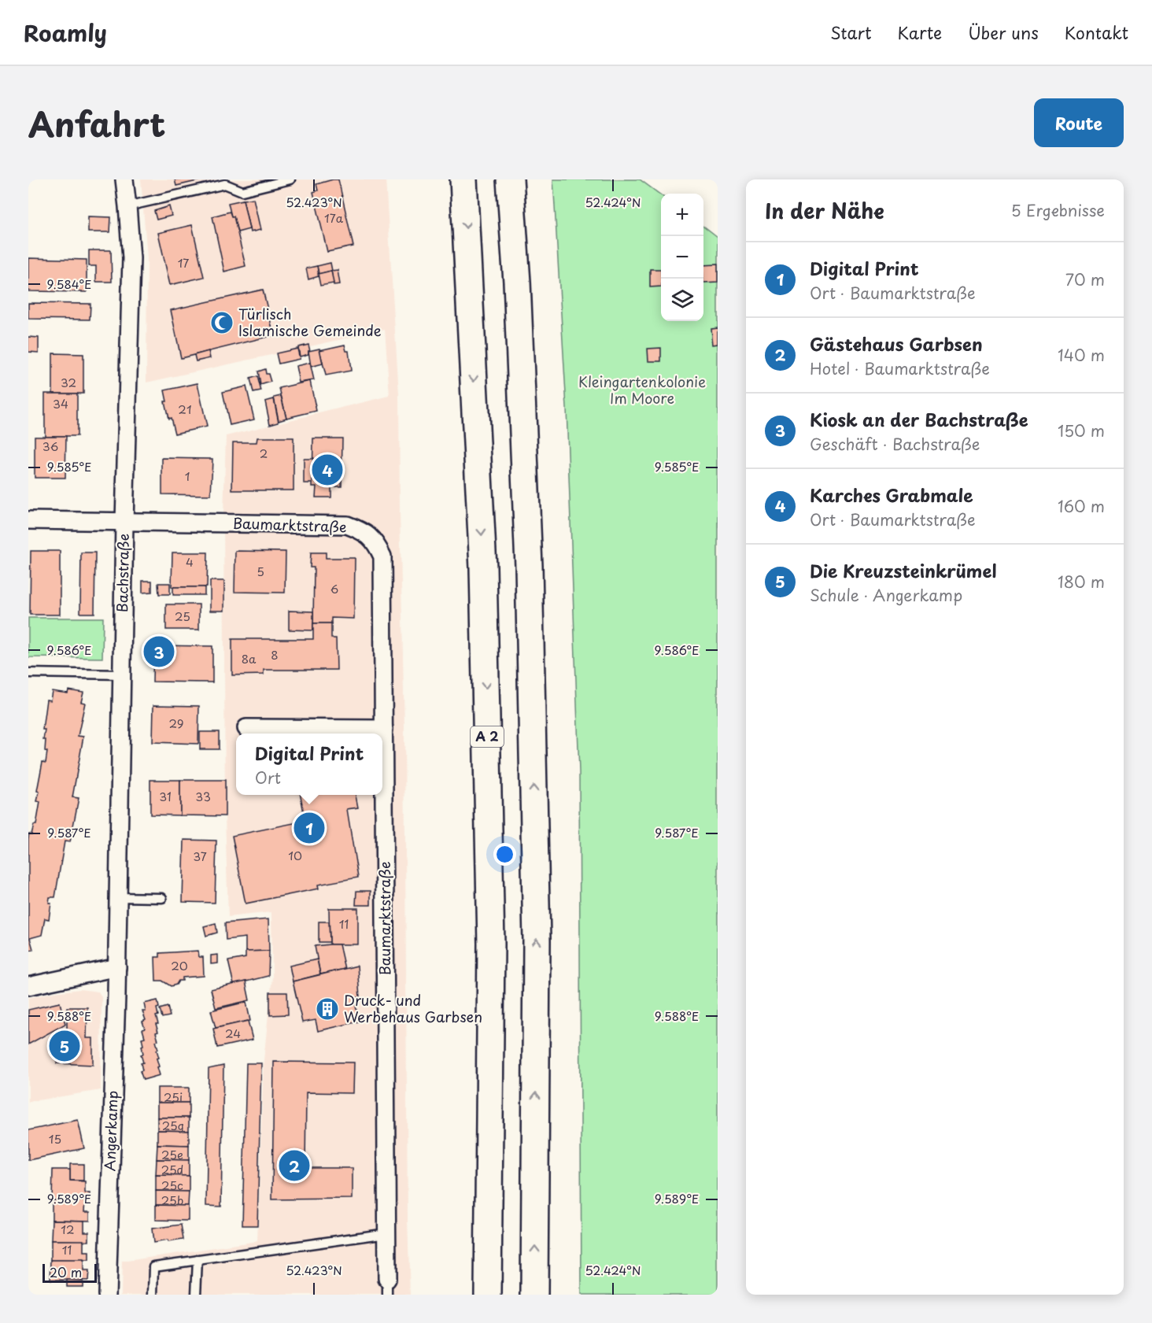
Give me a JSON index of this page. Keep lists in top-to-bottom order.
{
  "streets": {
    "highway": ["A 2"],
    "street": ["Baumarktstraße", "Bachstraße", "Angerkamp"]
  },
  "crossings": [
    ["Baumarktstraße", "Bachstraße"],
    ["Bachstraße", "Angerkamp"]
  ],
  "parks": ["Kleingartenkolonie Im Moore"],
  "places": {
    "mosque": ["Türlisch Islamische Gemeinde"],
    "building": ["Druck- und Werbehaus Garbsen"]
  },
  "house_numbers": [
    "17a",
    "17",
    "32",
    "34",
    "21",
    "36",
    "2",
    "1",
    "4",
    "5",
    "6",
    "25",
    "8",
    "8a",
    "29",
    "31",
    "33",
    "10",
    "37",
    "11",
    "20",
    "24",
    "25i",
    "25g",
    "15",
    "25e",
    "25d",
    "25c",
    "25b",
    "12",
    "11"
  ],
  "scale_bar": "20 m",
  "page": {
    "header": "Roamly",
    "nav": [
      "Start",
      "Karte",
      "Über uns",
      "Kontakt"
    ],
    "title": "Anfahrt",
    "buttons": "Route",
    "heading": ["In der Nähe", "5 Ergebnisse"],
    "map_buttons": ["+", "−"],
    "list": [
      {
        "mark": "1",
        "name": "Digital Print",
        "note": "Ort · Baumarktstraße",
        "value": "70 m"
      },
      {
        "mark": "2",
        "name": "Gästehaus Garbsen",
        "note": "Hotel · Baumarktstraße",
        "value": "140 m"
      },
      {
        "mark": "3",
        "name": "Kiosk an der Bachstraße",
        "note": "Geschäft · Bachstraße",
        "value": "150 m"
      },
      {
        "mark": "4",
        "name": "Karches Grabmale",
        "note": "Ort · Baumarktstraße",
        "value": "160 m"
      },
      {
        "mark": "5",
        "name": "Die Kreuzsteinkrümel",
        "note": "Schule · Angerkamp",
        "value": "180 m"
      }
    ],
    "pins": [
      "4",
      "3",
      "1",
      "5",
      "2"
    ],
    "popup": ["Digital Print", "Ort"],
    "scale": "20 m"
  },
  "coordinates": [
    "52.423°N",
    "52.424°N",
    "9.584°E",
    "9.585°E",
    "9.586°E",
    "9.587°E",
    "9.588°E",
    "9.589°E"
  ]
}
